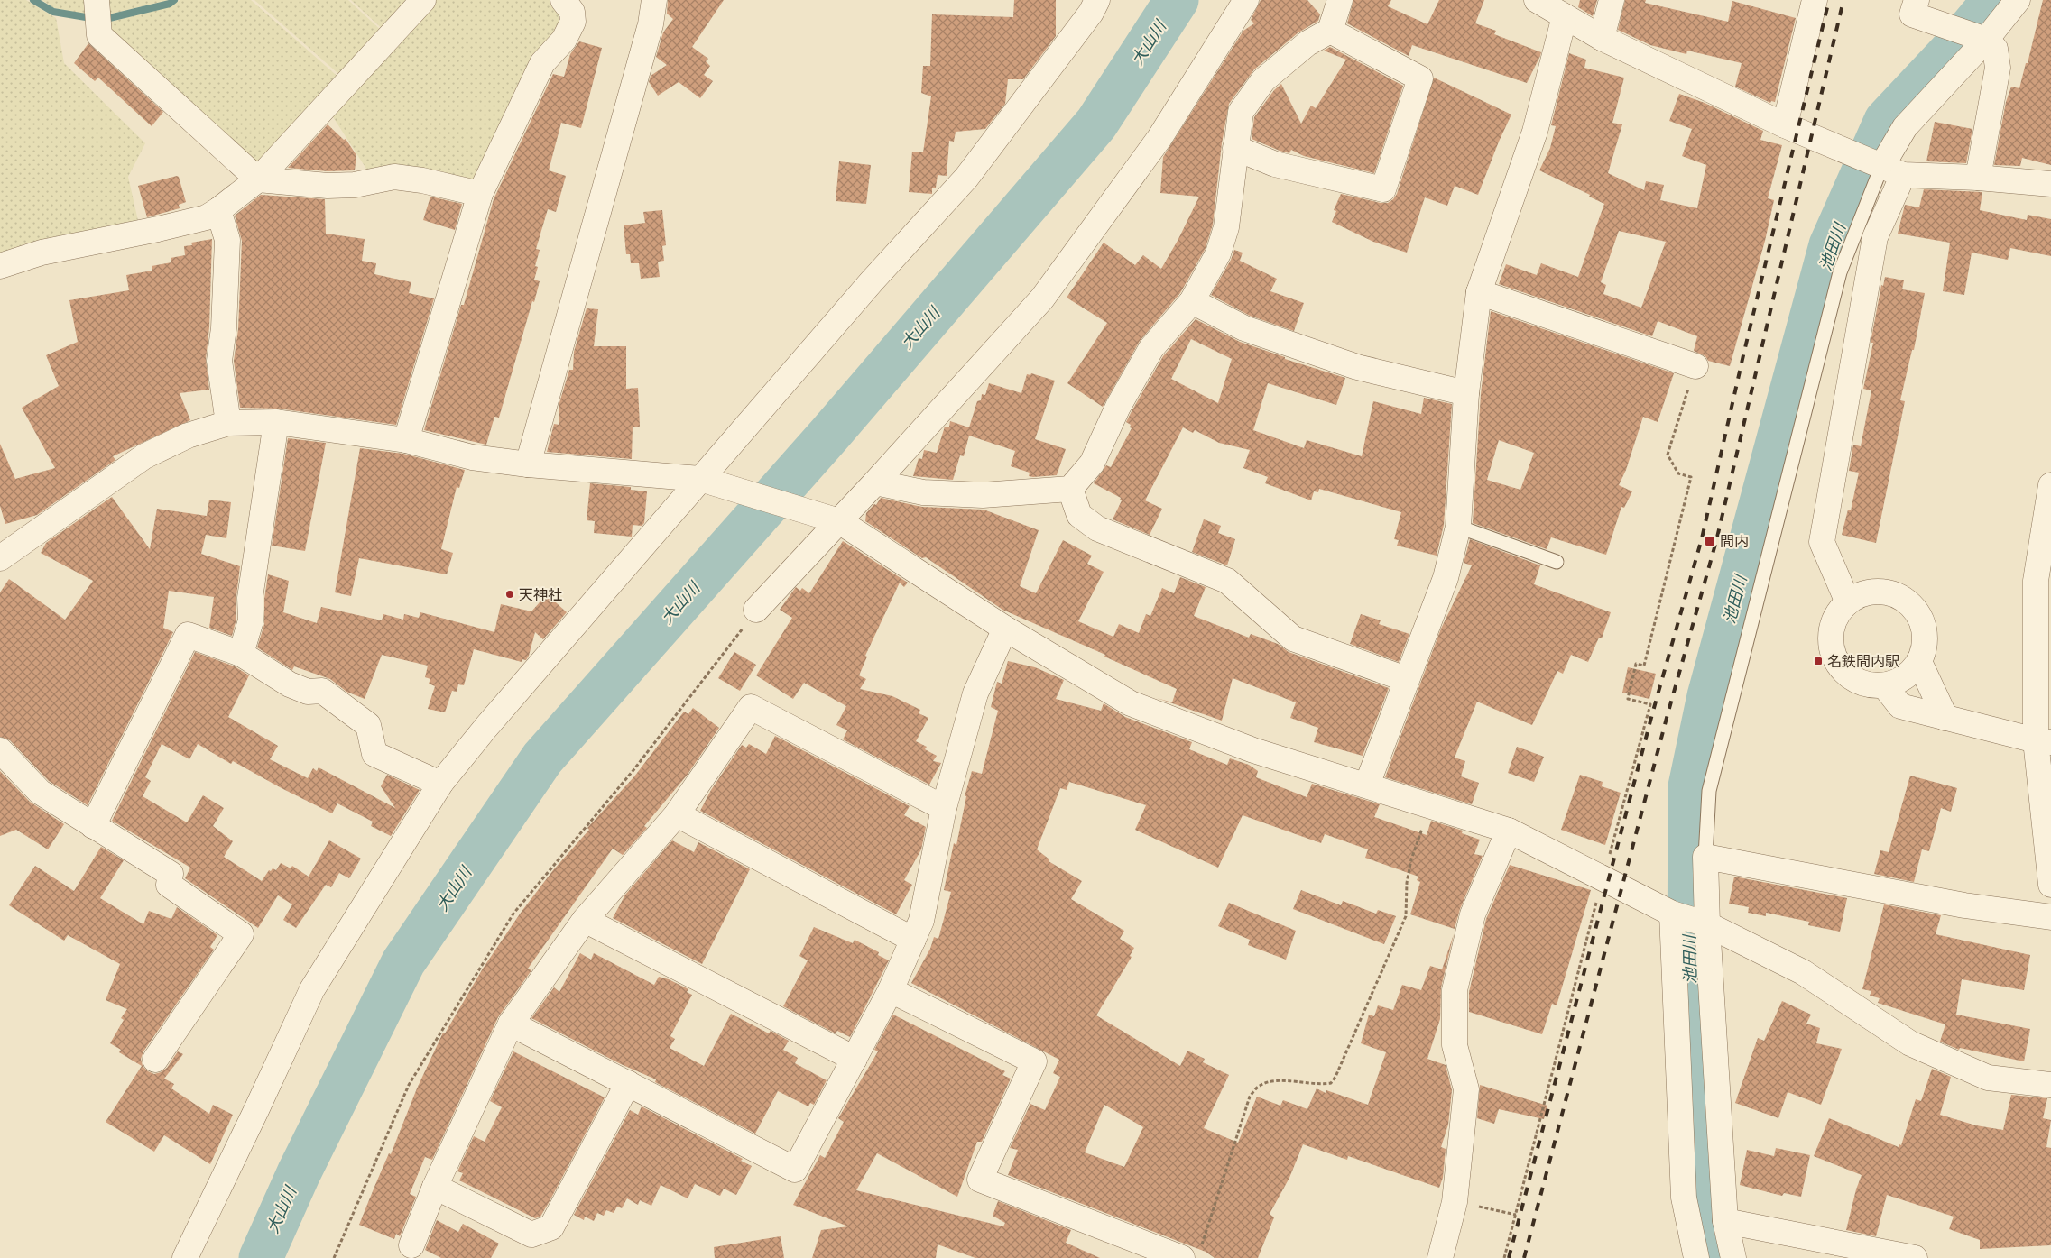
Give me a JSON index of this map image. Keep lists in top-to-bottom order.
{
  "water": ["大山川", "池田川"],
  "places": {
    "transit": ["間内", "名鉄間内駅"],
    "other": ["天神社"]
  }
}
